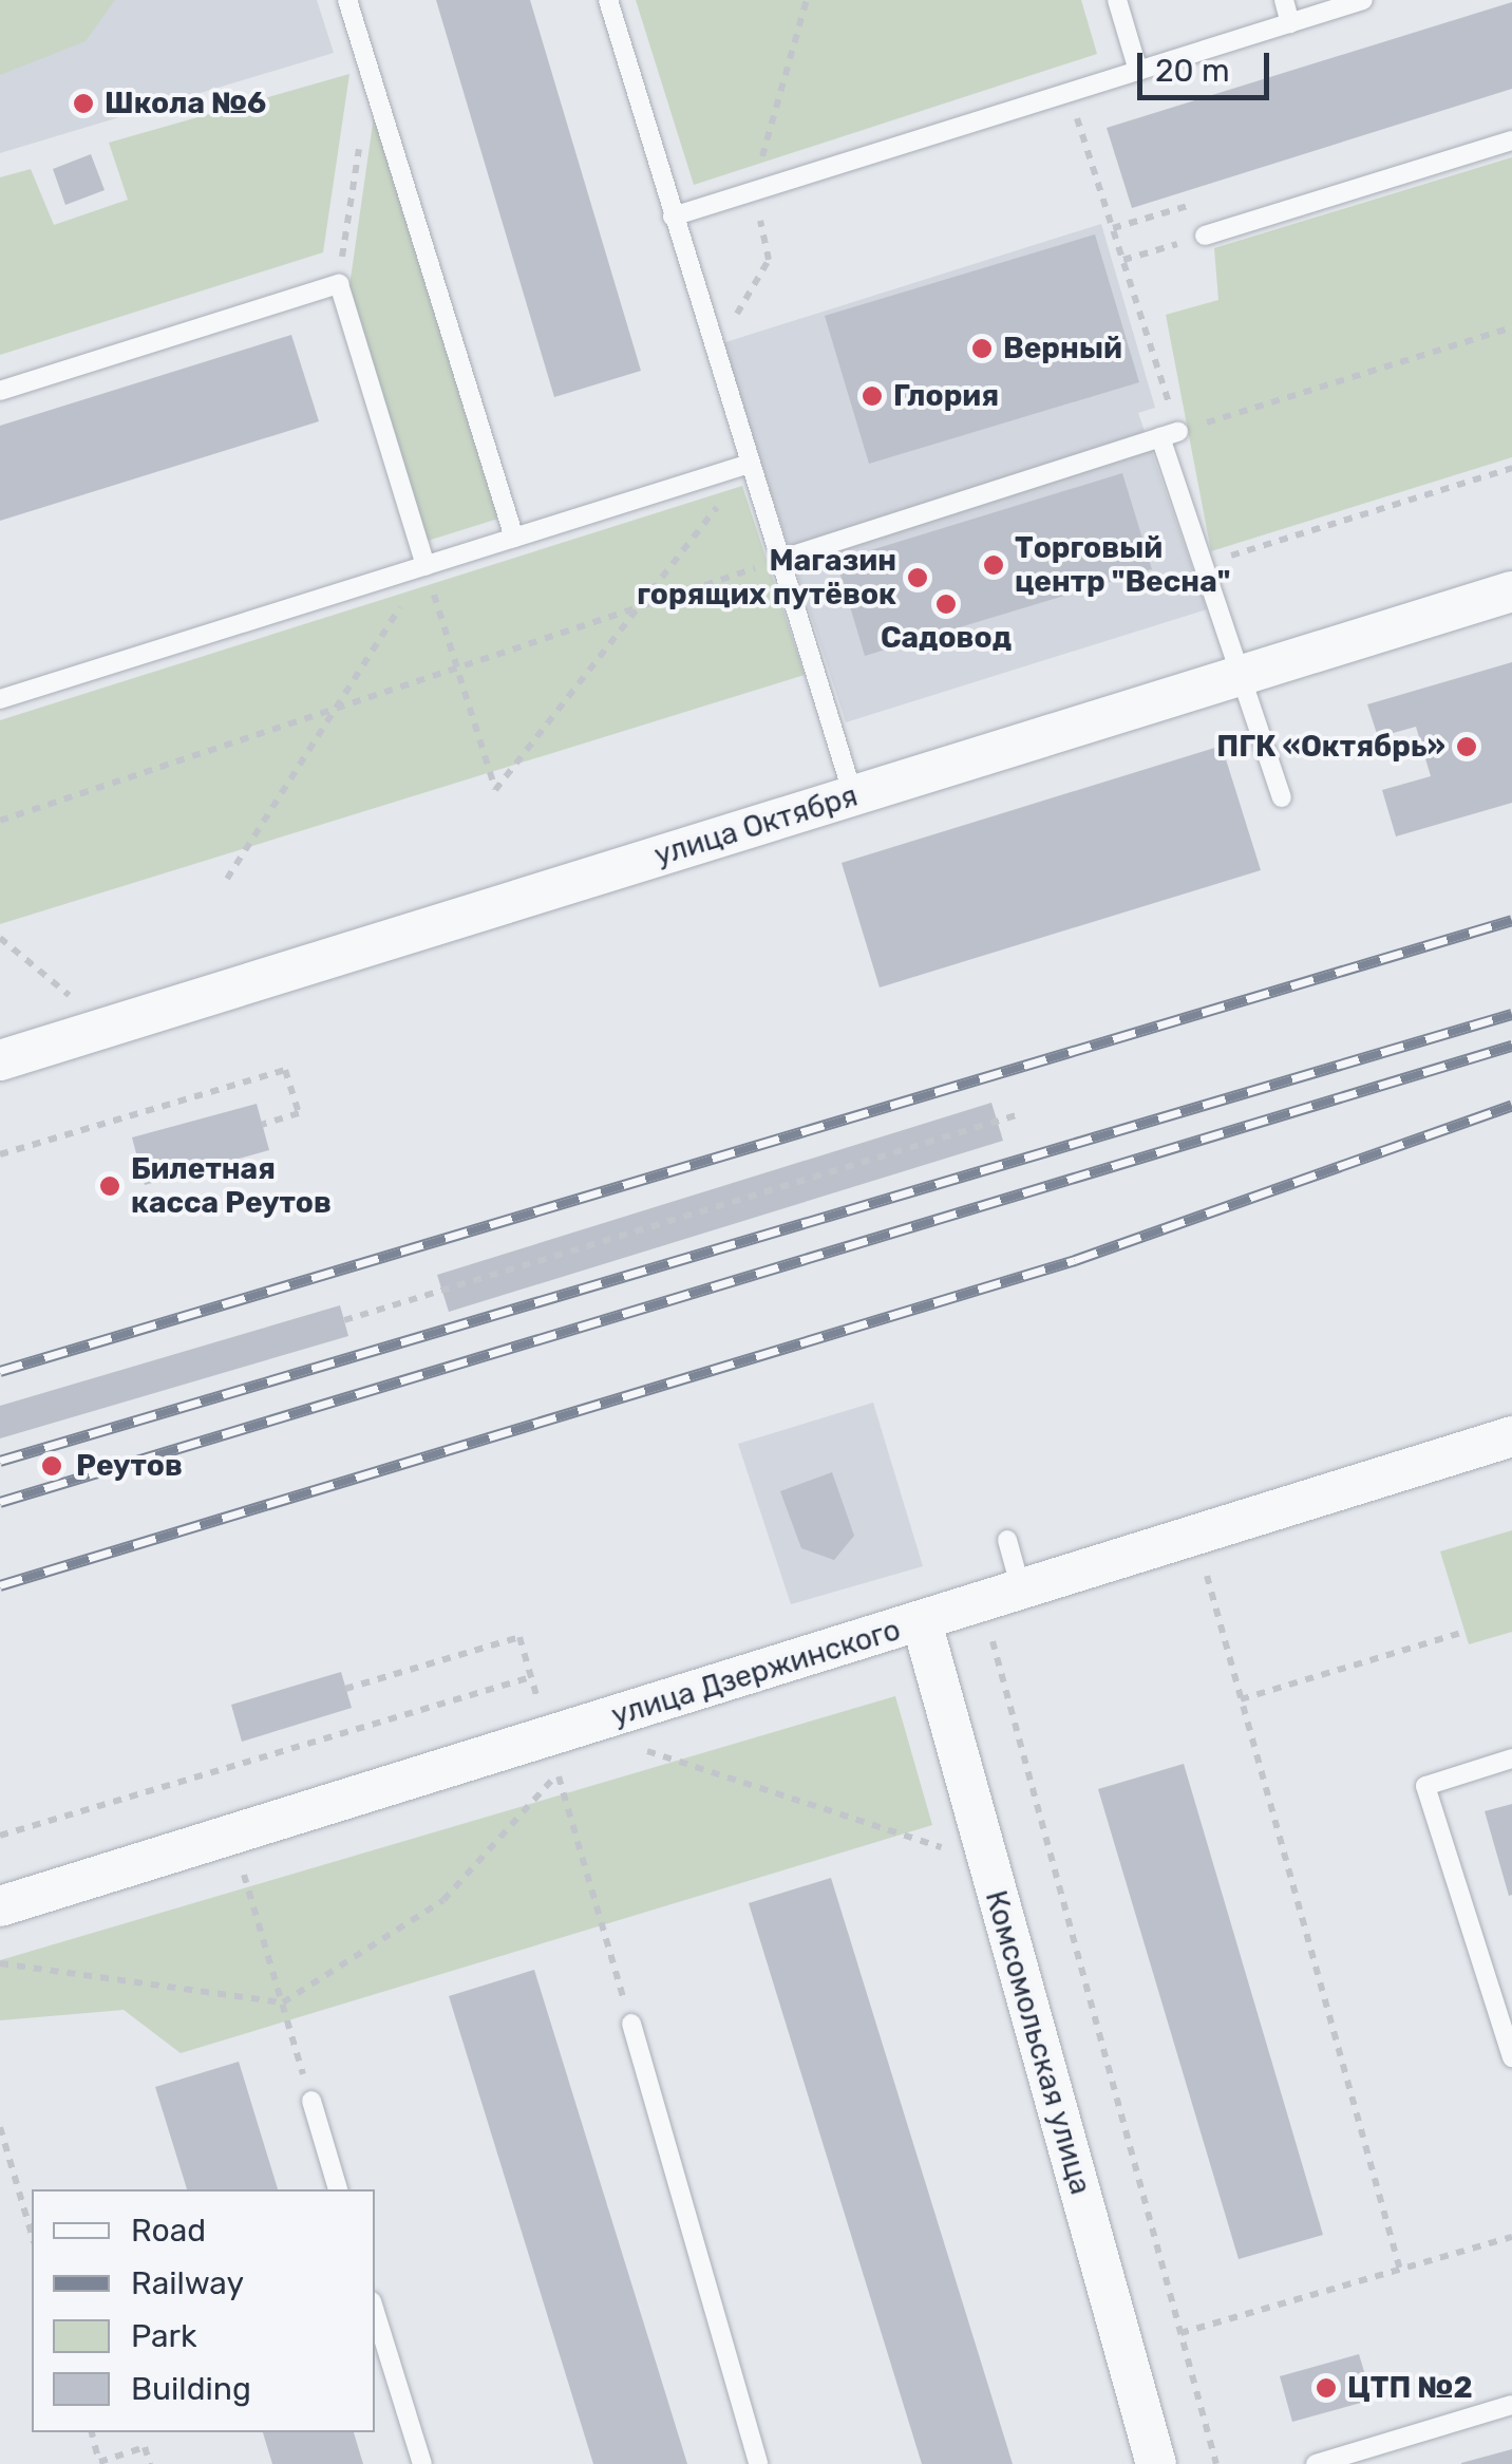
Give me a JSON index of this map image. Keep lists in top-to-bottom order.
{
  "streets": {
    "street": ["улица Октября", "улица Дзержинского", "Комсомольская улица"]
  },
  "crossings": [
    ["улица Дзержинского", "Комсомольская улица"]
  ],
  "places": [
    "Школа №6",
    "Верный",
    "Глория",
    "Торговый центр \"Весна\"",
    "Магазин горящих путёвок",
    "Садовод",
    "ПГК «Октябрь»",
    "Билетная касса Реутов",
    "Реутов",
    "ЦТП №2"
  ],
  "legend": [
    "Road",
    "Railway",
    "Park",
    "Building"
  ],
  "scale_bar": "20 m"
}
